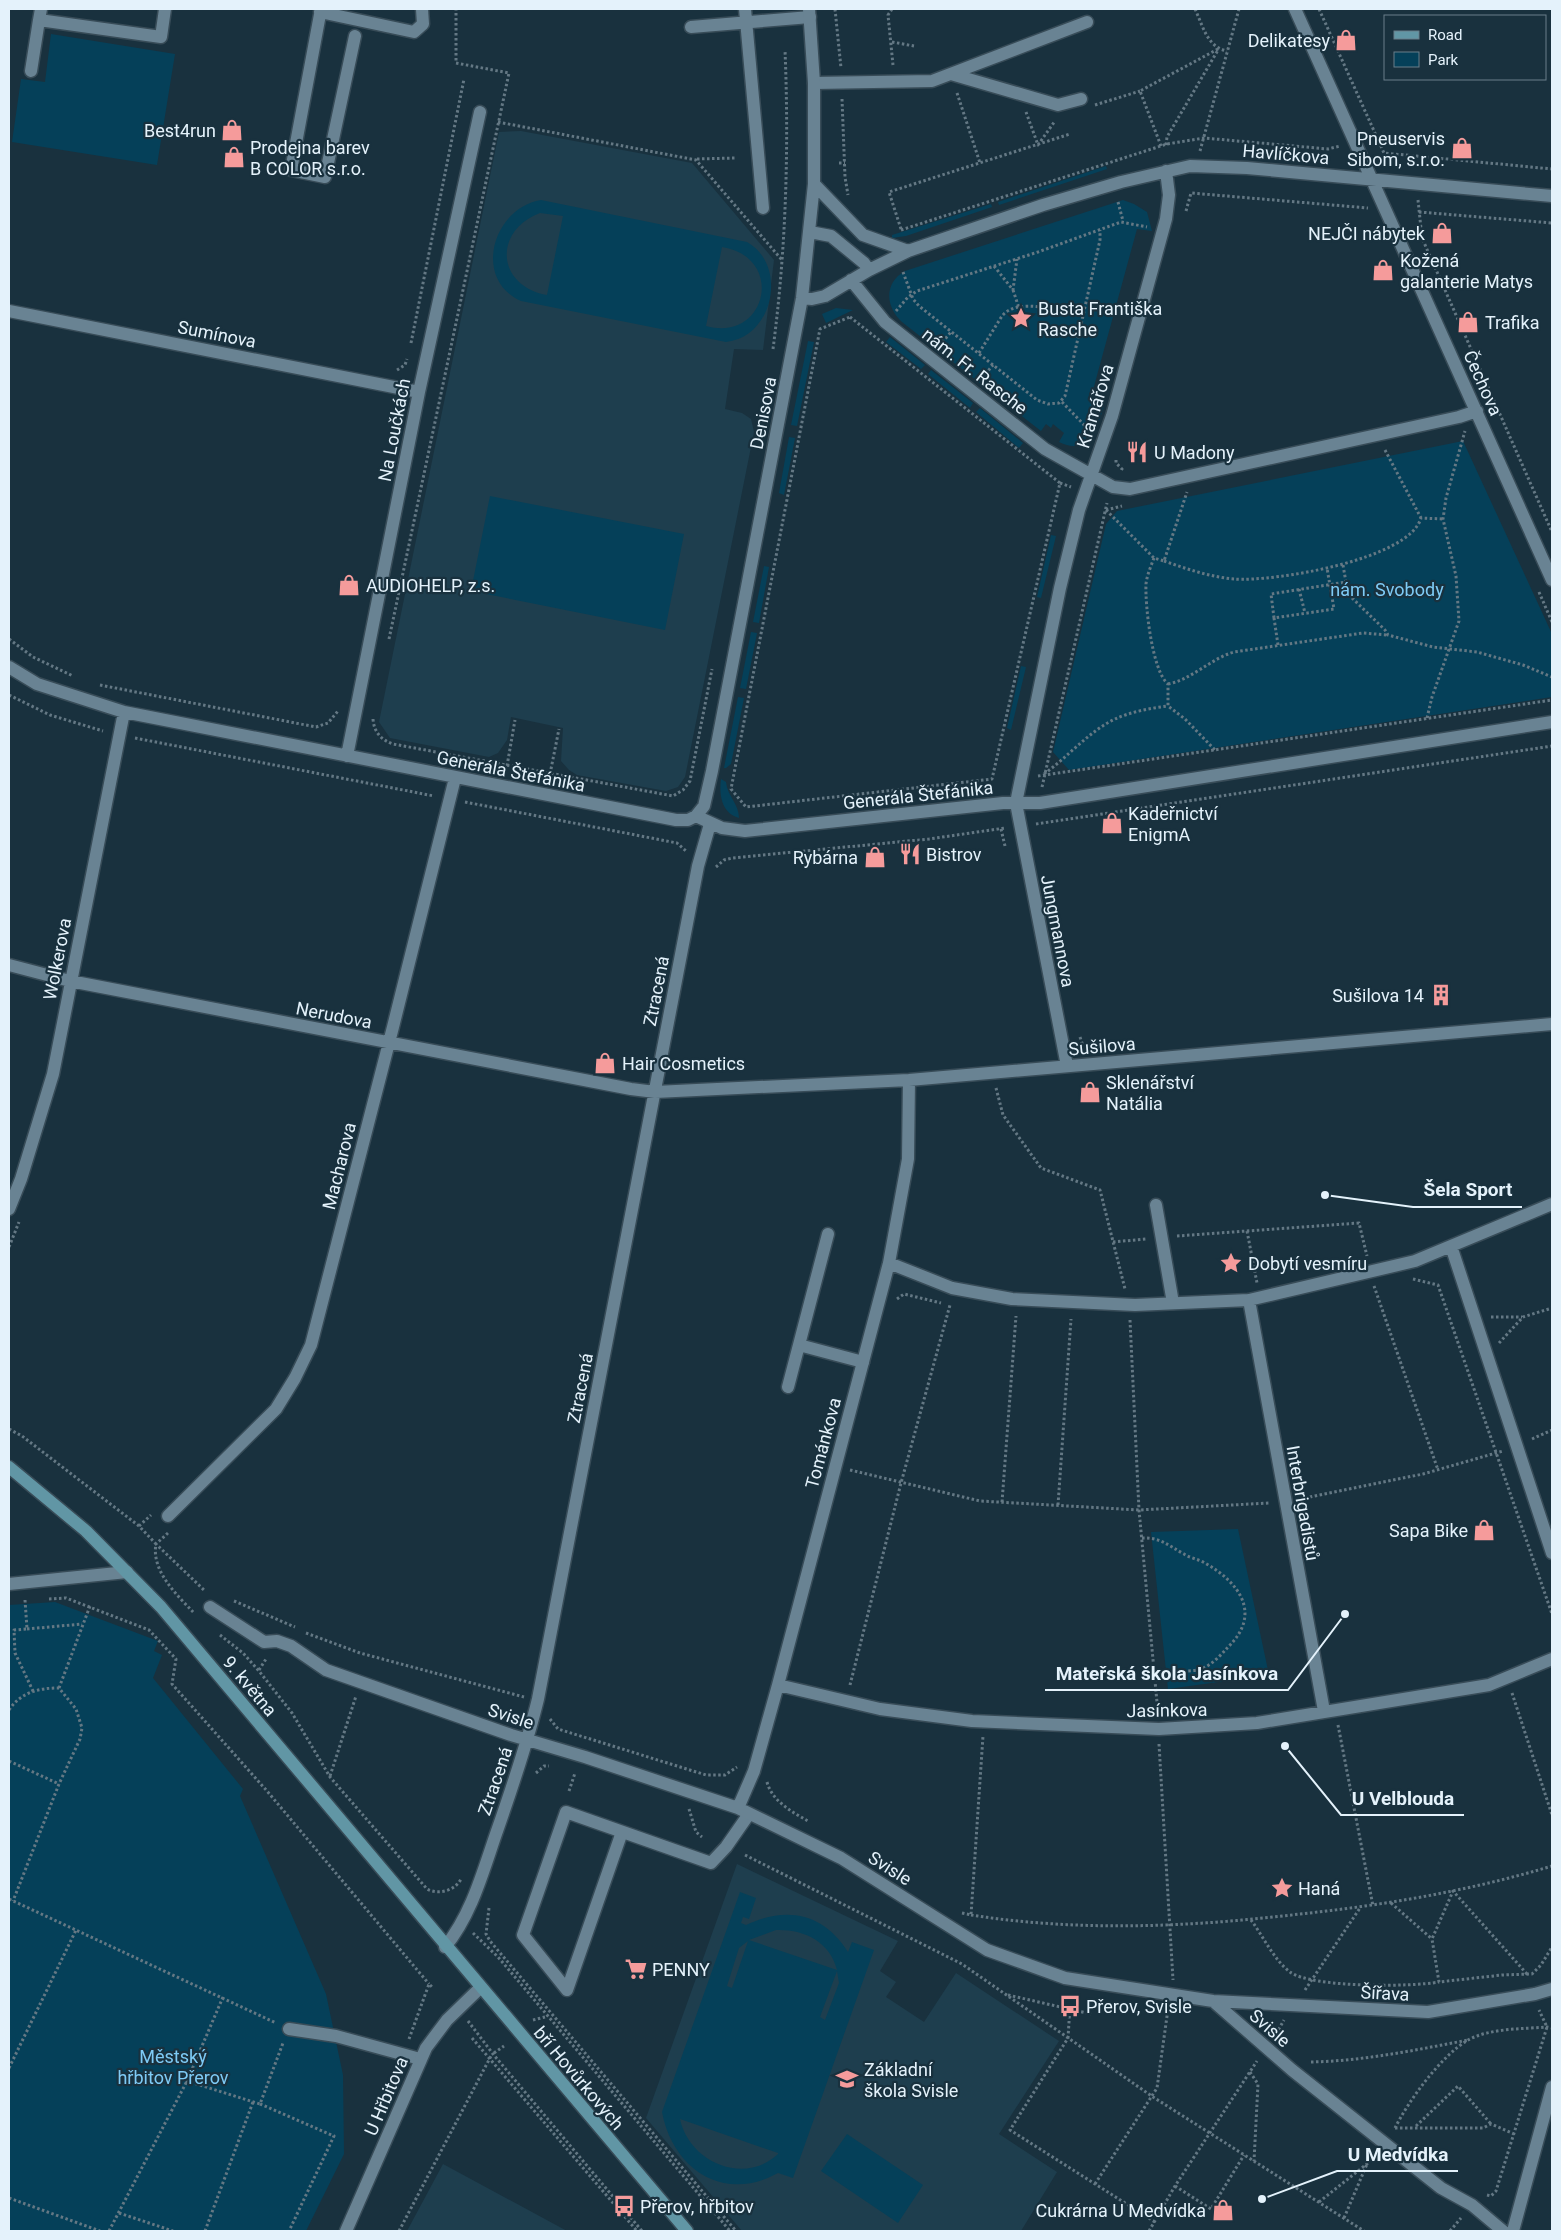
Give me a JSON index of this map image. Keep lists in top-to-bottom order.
{
  "streets": {
    "main road": ["9. května", "bří Hovůrkových"],
    "street": [
      "Havlíčkova",
      "Sumínova",
      "nám. Fr. Rasche",
      "Čechova",
      "Kramářova",
      "Denisova",
      "Na Loučkách",
      "Generála Štefánika",
      "Jungmannova",
      "Wolkerova",
      "Ztracená",
      "Nerudova",
      "Sušilova",
      "Macharova",
      "Tománkova",
      "Interbrigadistů",
      "Jasínkova",
      "Svisle",
      "Šířava",
      "U Hřbitova"
    ]
  },
  "crossings": [
    ["Havlíčkova", "Čechova"],
    ["Havlíčkova", "Kramářova"],
    ["Sumínova", "Na Loučkách"],
    ["nám. Fr. Rasche", "Kramářova"],
    ["Denisova", "Generála Štefánika"],
    ["Na Loučkách", "Generála Štefánika"],
    ["Generála Štefánika", "Jungmannova"],
    ["Generála Štefánika", "Wolkerova"],
    ["Generála Štefánika", "Ztracená"],
    ["Generála Štefánika", "Macharova"],
    ["Jungmannova", "Sušilova"],
    ["Wolkerova", "Nerudova"],
    ["Ztracená", "Nerudova"],
    ["Ztracená", "Sušilova"],
    ["Ztracená", "9. května"],
    ["Ztracená", "Svisle"],
    ["Ztracená", "bří Hovůrkových"],
    ["Nerudova", "Sušilova"],
    ["Nerudova", "Macharova"],
    ["Sušilova", "Tománkova"],
    ["Tománkova", "Jasínkova"],
    ["Tománkova", "Svisle"],
    ["Interbrigadistů", "Jasínkova"],
    ["9. května", "bří Hovůrkových"],
    ["Svisle", "Šířava"],
    ["bří Hovůrkových", "U Hřbitova"]
  ],
  "parks": ["nám. Svobody", "Městský hřbitov Přerov"],
  "places": {
    "shop": [
      "Delikatesy",
      "Best4run",
      "Pneuservis Sibom, s.r.o.",
      "Prodejna barev B COLOR s.r.o.",
      "NEJČI nábytek",
      "Kožená galanterie Matys",
      "Trafika",
      "AUDIOHELP, z.s.",
      "Kadeřnictví EnigmA",
      "Rybárna",
      "Hair Cosmetics",
      "Sklenářství Natália",
      "Sapa Bike",
      "Cukrárna U Medvídka"
    ],
    "place": ["Busta Františka Rasche", "Dobytí vesmíru", "Haná"],
    "restaurant": ["U Madony", "Bistrov"],
    "building": ["Sušilova 14"],
    "other": [
      "Šela Sport",
      "Mateřská škola Jasínkova",
      "U Velblouda",
      "U Medvídka"
    ],
    "supermarket": ["PENNY"],
    "bus stop": ["Přerov, Svisle", "Přerov, hřbitov"],
    "school or university": ["Základní škola Svisle"]
  },
  "legend": ["Road", "Park"]
}
